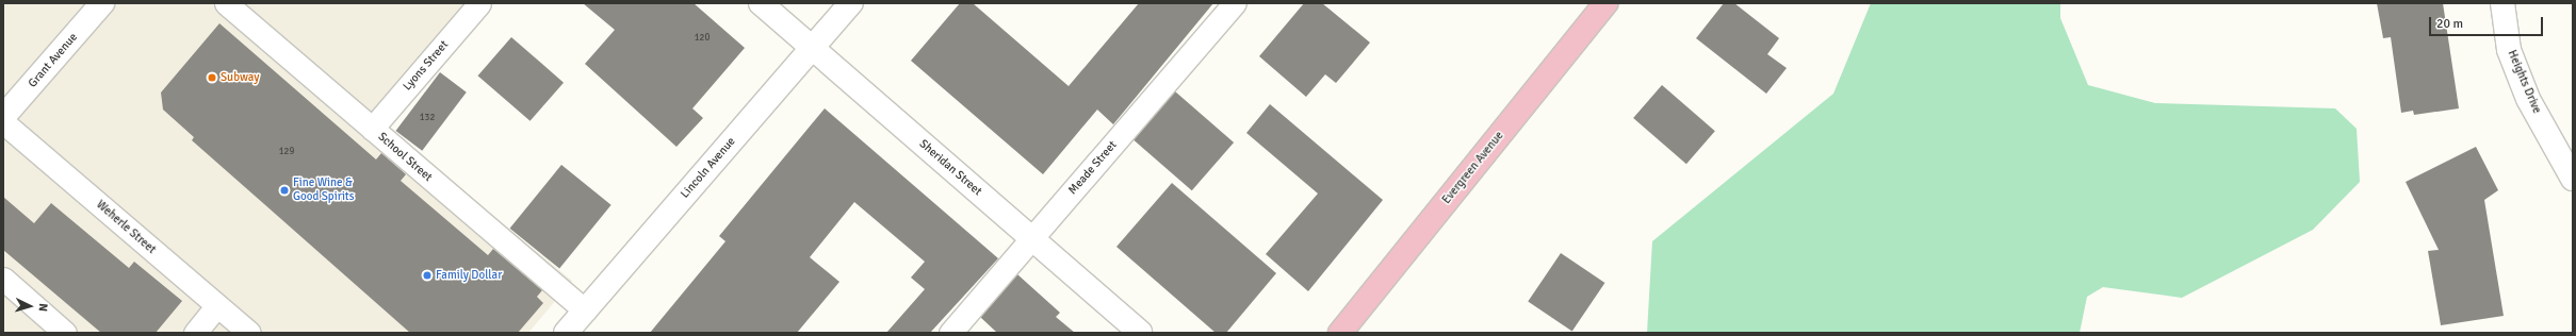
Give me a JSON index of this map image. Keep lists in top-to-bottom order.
{
  "streets": {
    "main road": ["Evergreen Avenue"],
    "street": [
      "Grant Avenue",
      "Heights Drive",
      "Lincoln Avenue",
      "Sheridan Street"
    ],
    "lane": [
      "Lyons Street",
      "School Street",
      "Meade Street",
      "Weherle Street"
    ]
  },
  "crossings": [
    ["Lyons Street", "School Street"],
    ["School Street", "Lincoln Avenue"],
    ["Lincoln Avenue", "Sheridan Street"],
    ["Sheridan Street", "Meade Street"]
  ],
  "places": ["Subway", "Fine Wine & Good Spirits", "Family Dollar"],
  "house_numbers": ["120", "132", "129"],
  "scale_bar": "20 m",
  "north": "right"
}
